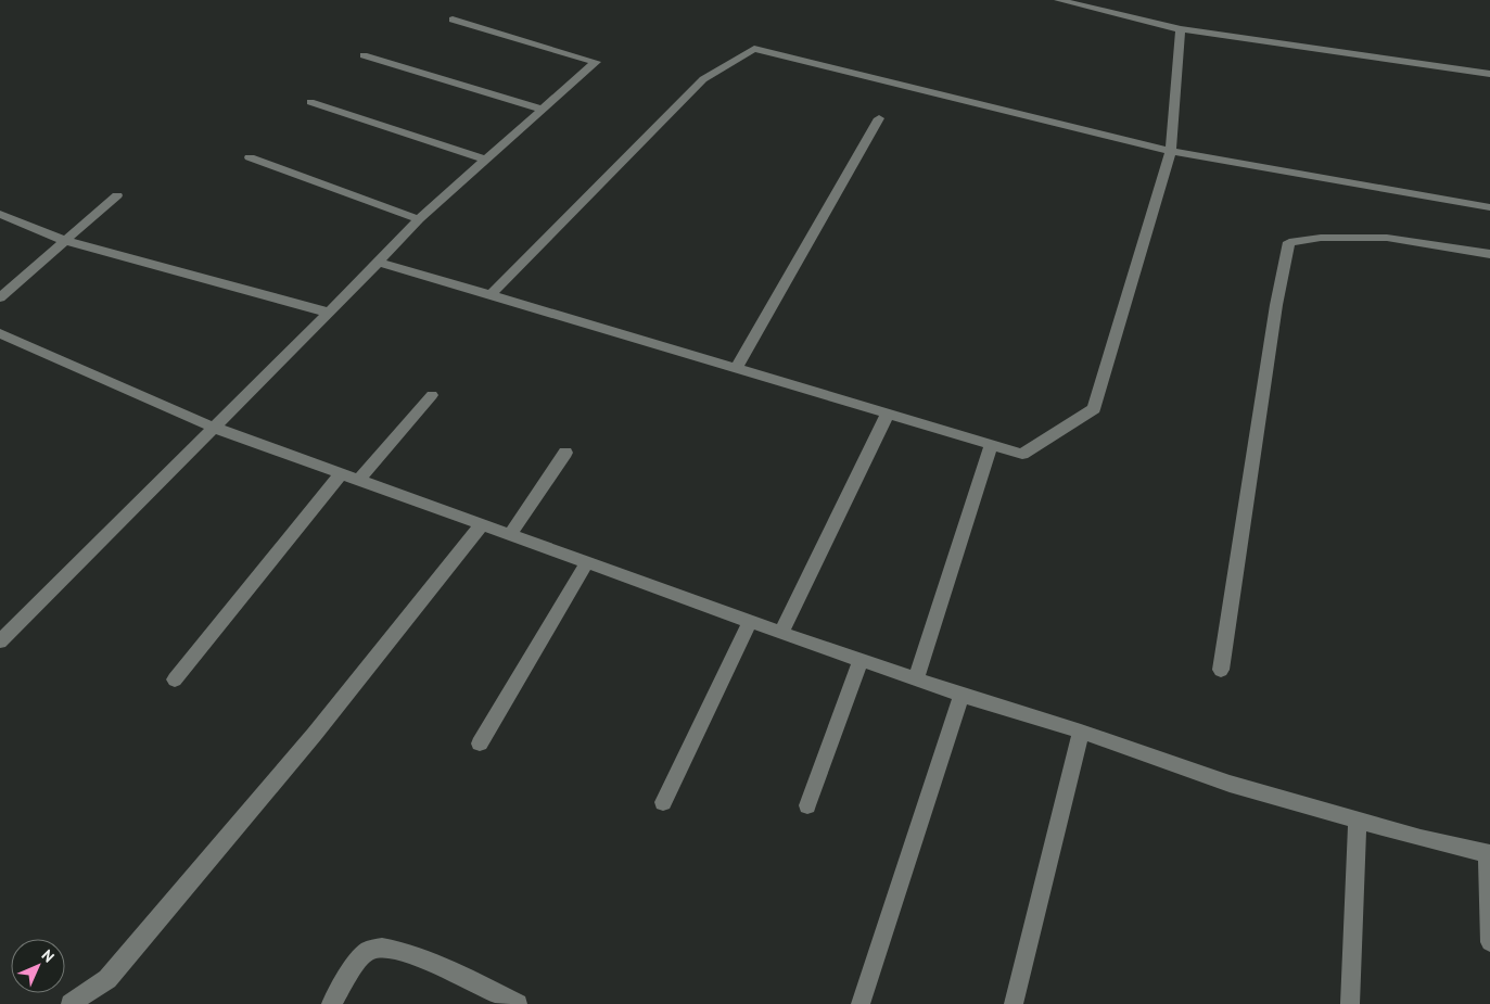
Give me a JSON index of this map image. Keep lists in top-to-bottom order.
{
  "north": "top right"
}
